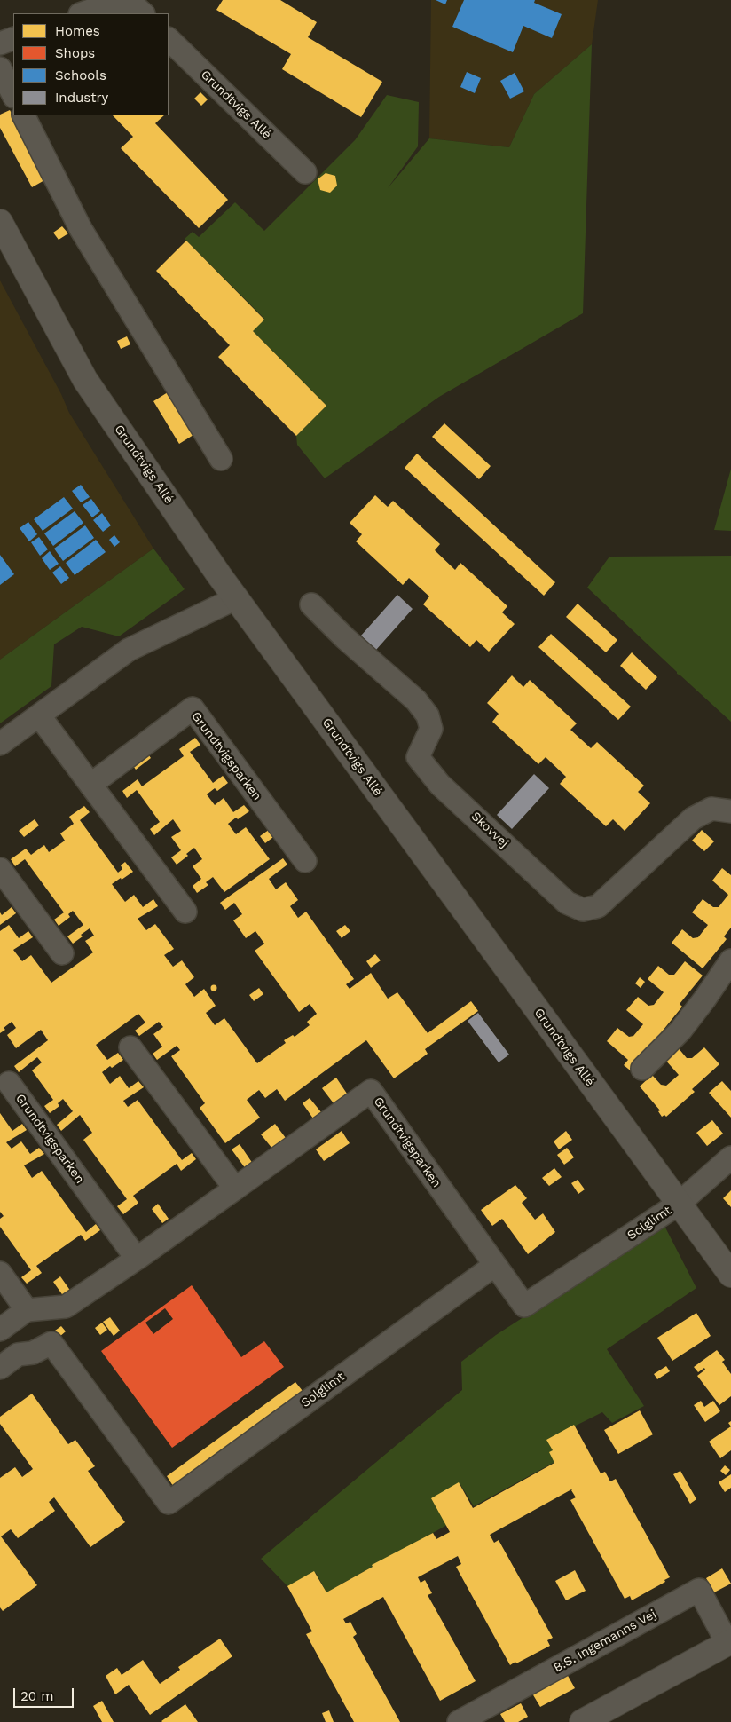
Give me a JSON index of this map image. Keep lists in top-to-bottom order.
{
  "streets": {
    "street": [
      "Grundtvigs Allé",
      "Grundtvigsparken",
      "Skovvej",
      "Solglimt",
      "B.S. Ingemanns Vej"
    ]
  },
  "crossings": [
    ["Grundtvigs Allé", "Solglimt"],
    ["Grundtvigsparken", "Solglimt"]
  ],
  "legend": [
    "Homes",
    "Shops",
    "Schools",
    "Industry"
  ],
  "scale_bar": "20 m"
}
